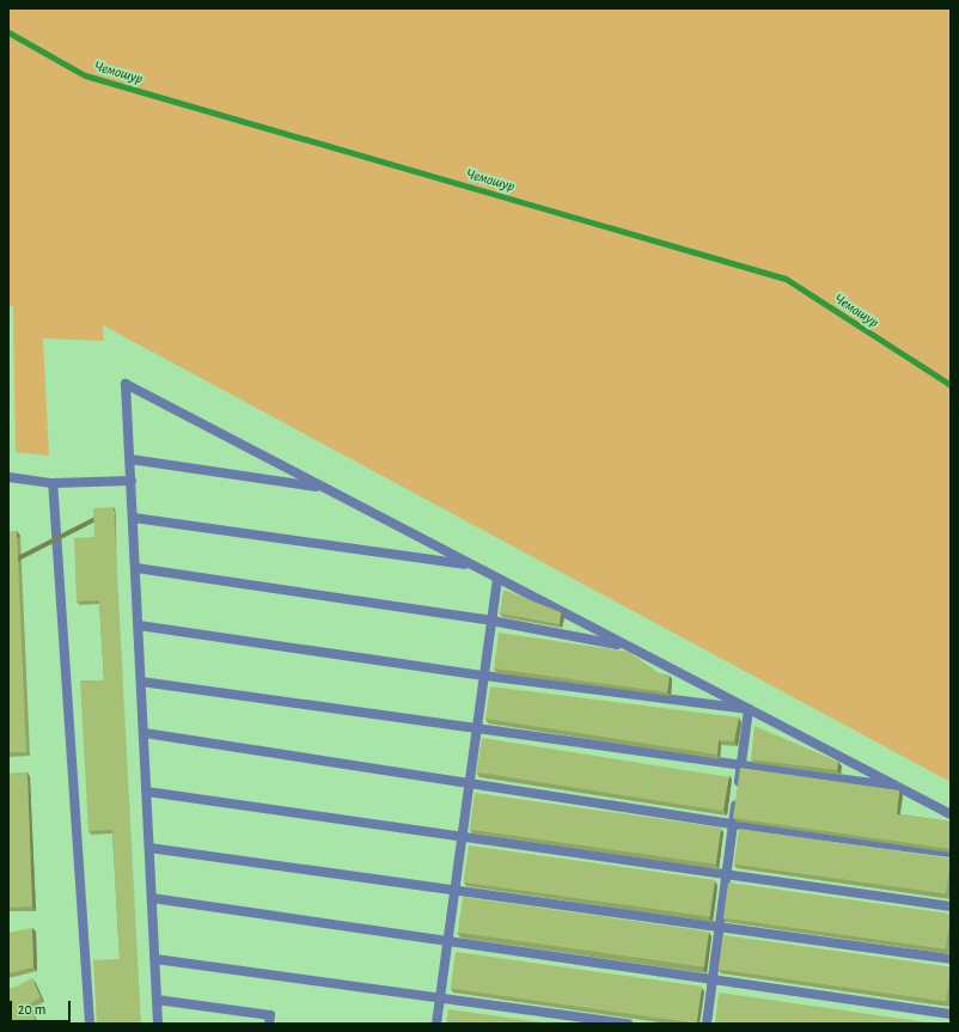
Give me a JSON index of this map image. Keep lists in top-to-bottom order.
{
  "water": ["Чемошур"],
  "scale_bar": "20 m"
}
